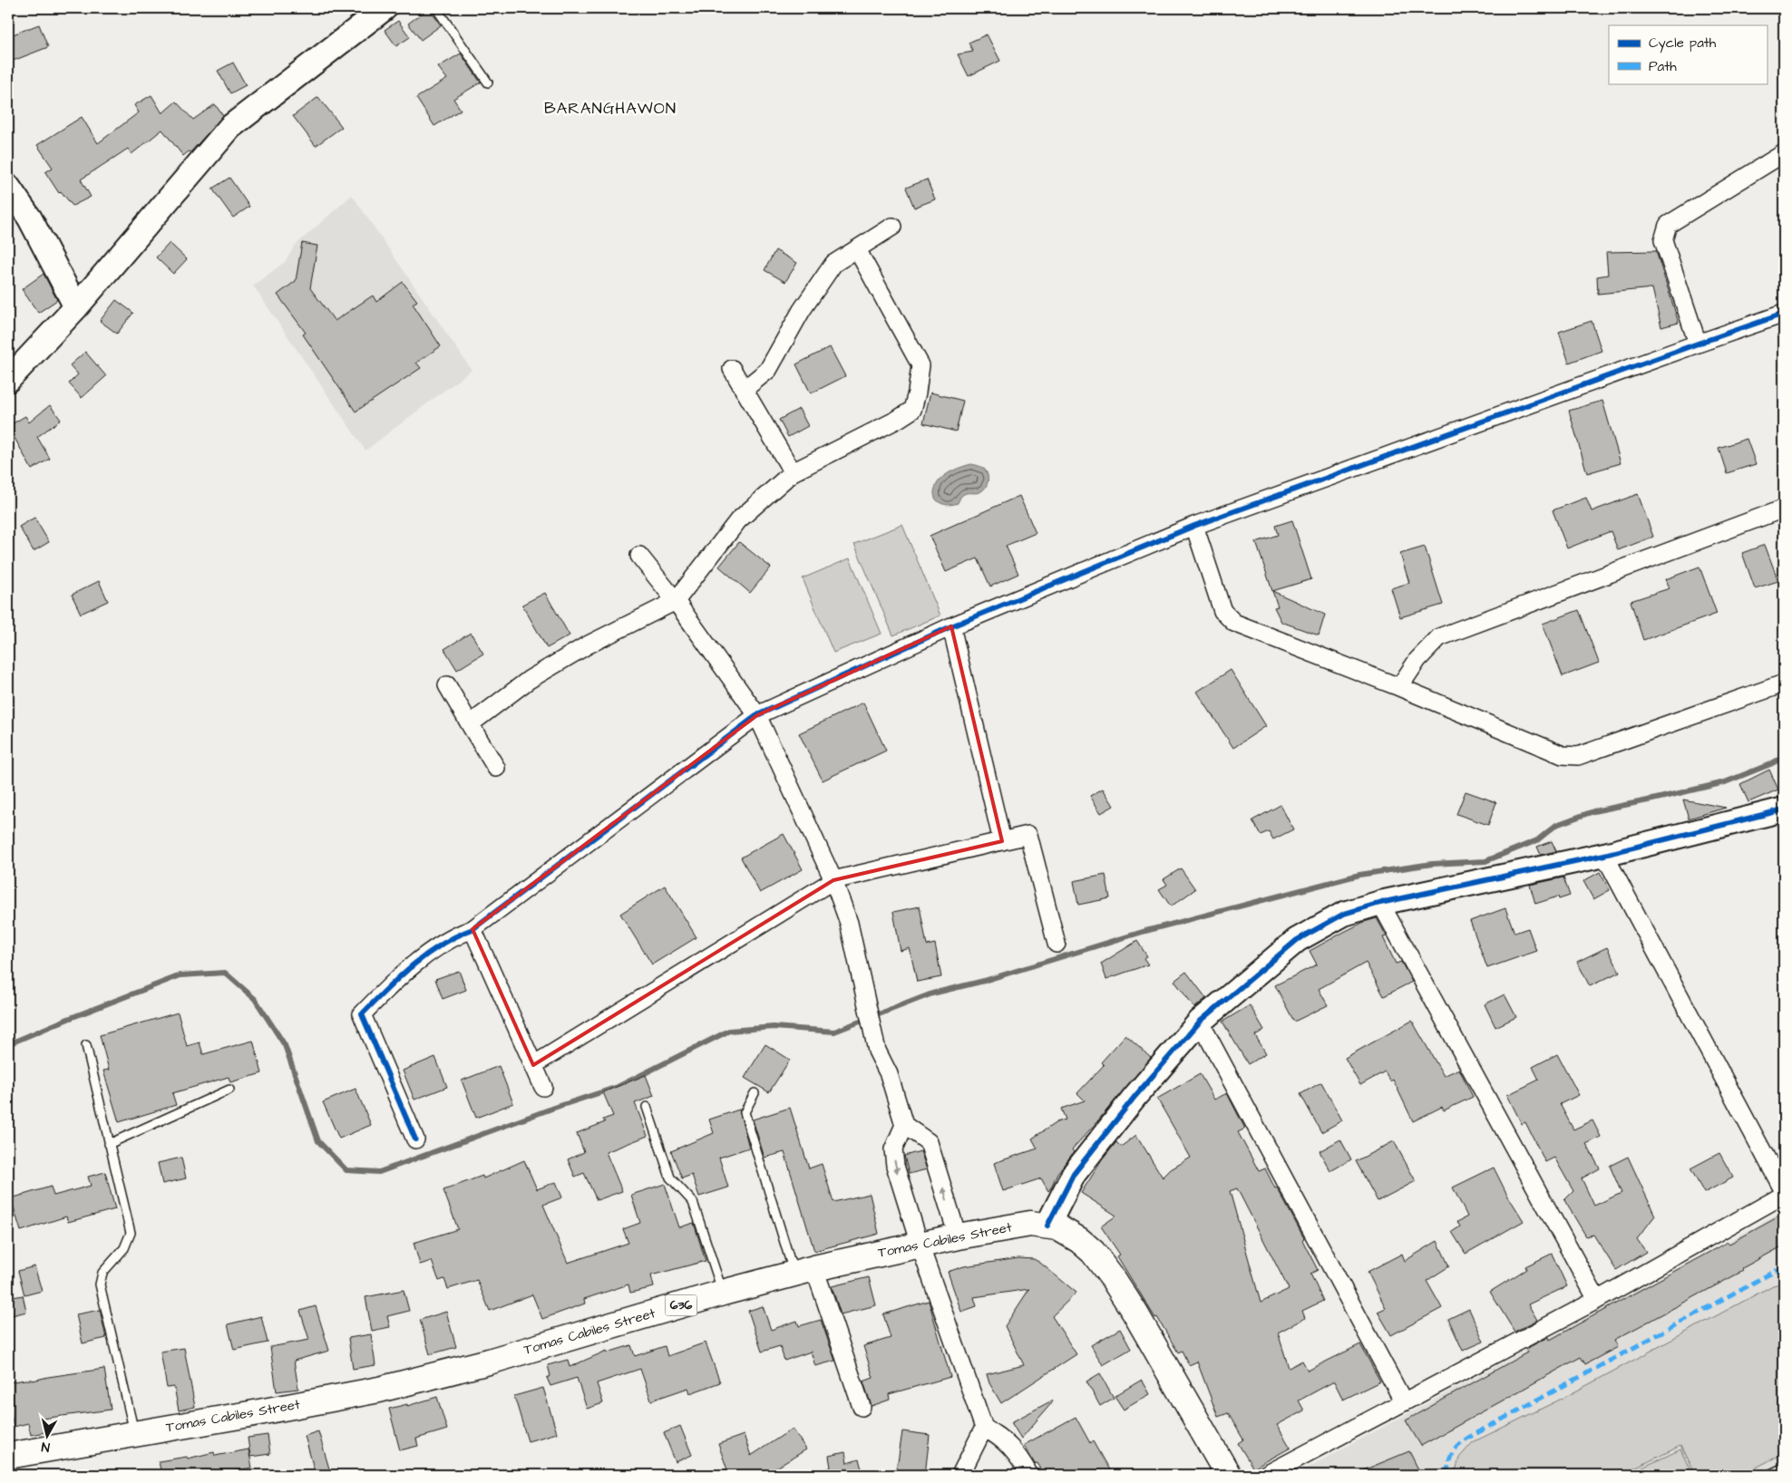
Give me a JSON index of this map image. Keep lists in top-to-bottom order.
{
  "streets": {
    "main road": ["Tomas Cabiles Street", "636"]
  },
  "districts": ["BARANGHAWON"],
  "legend": ["Cycle path", "Path"],
  "north": "bottom"
}
